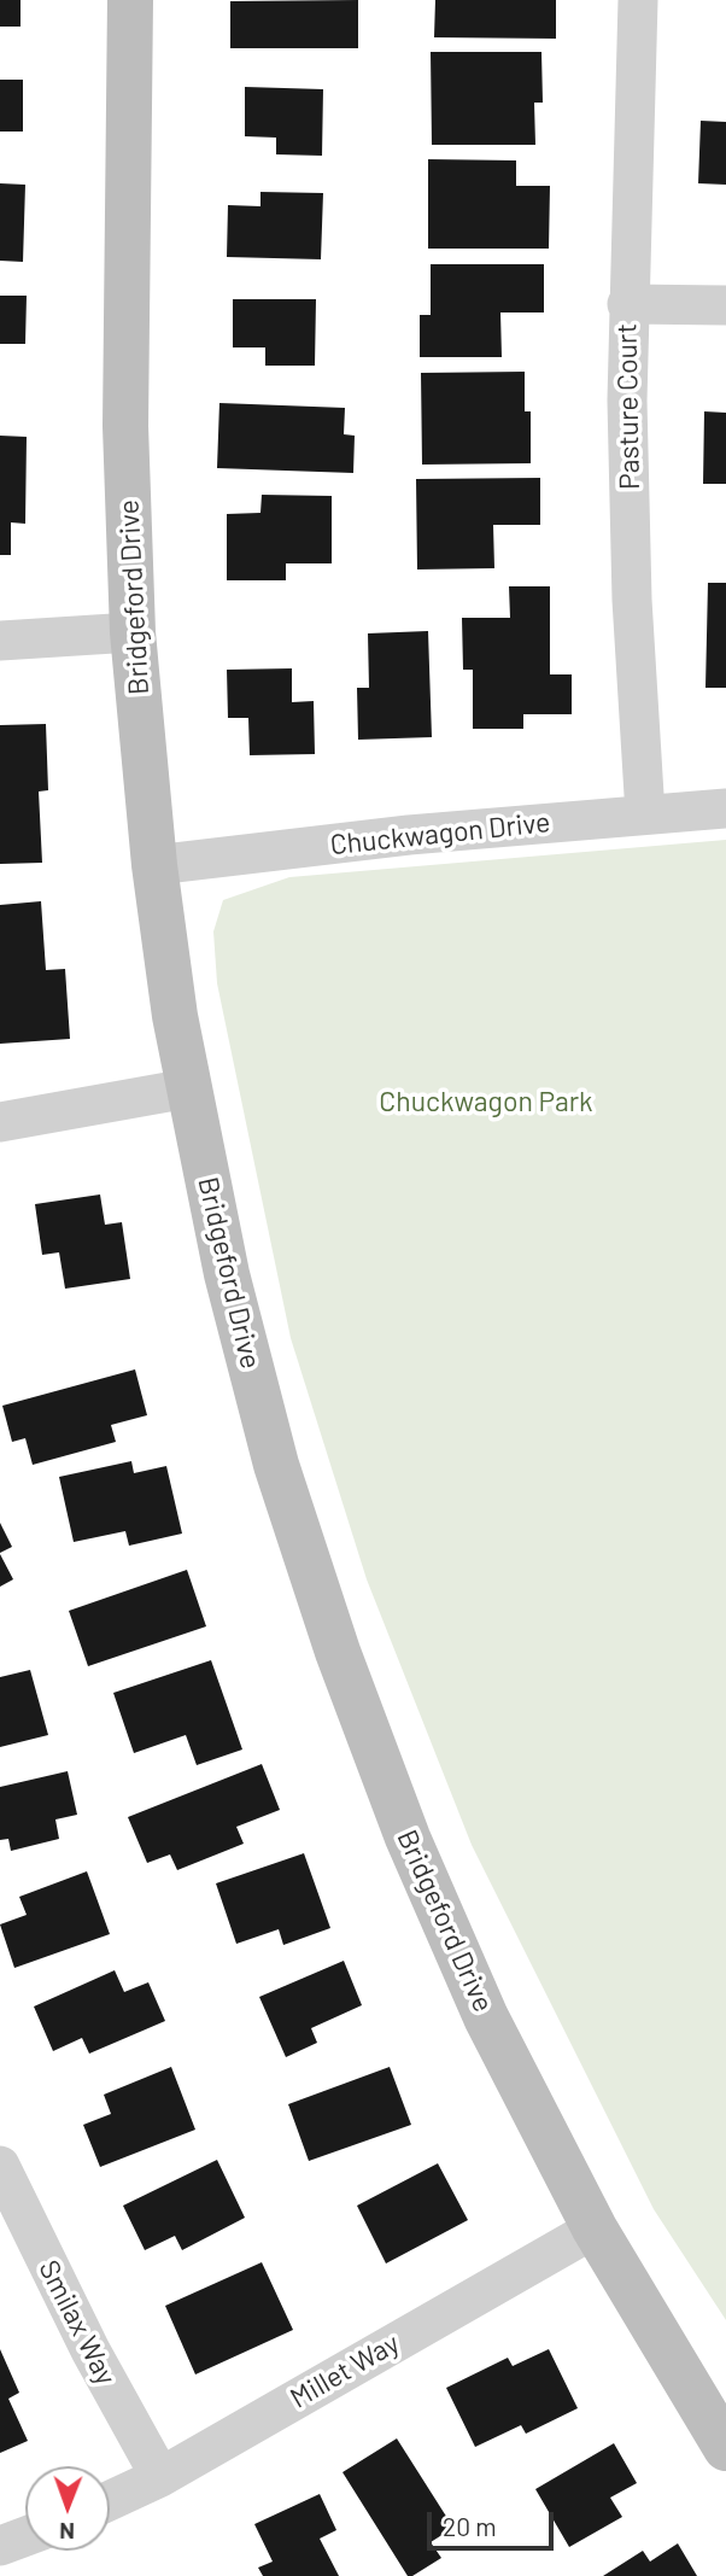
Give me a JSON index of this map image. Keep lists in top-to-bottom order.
{
  "streets": {
    "street": [
      "Pasture Court",
      "Bridgeford Drive",
      "Chuckwagon Drive",
      "Smilax Way",
      "Millet Way"
    ]
  },
  "crossings": [
    ["Pasture Court", "Chuckwagon Drive"],
    ["Bridgeford Drive", "Chuckwagon Drive"],
    ["Bridgeford Drive", "Millet Way"],
    ["Smilax Way", "Millet Way"]
  ],
  "parks": ["Chuckwagon Park"],
  "scale_bar": "20 m",
  "north": "bottom"
}
